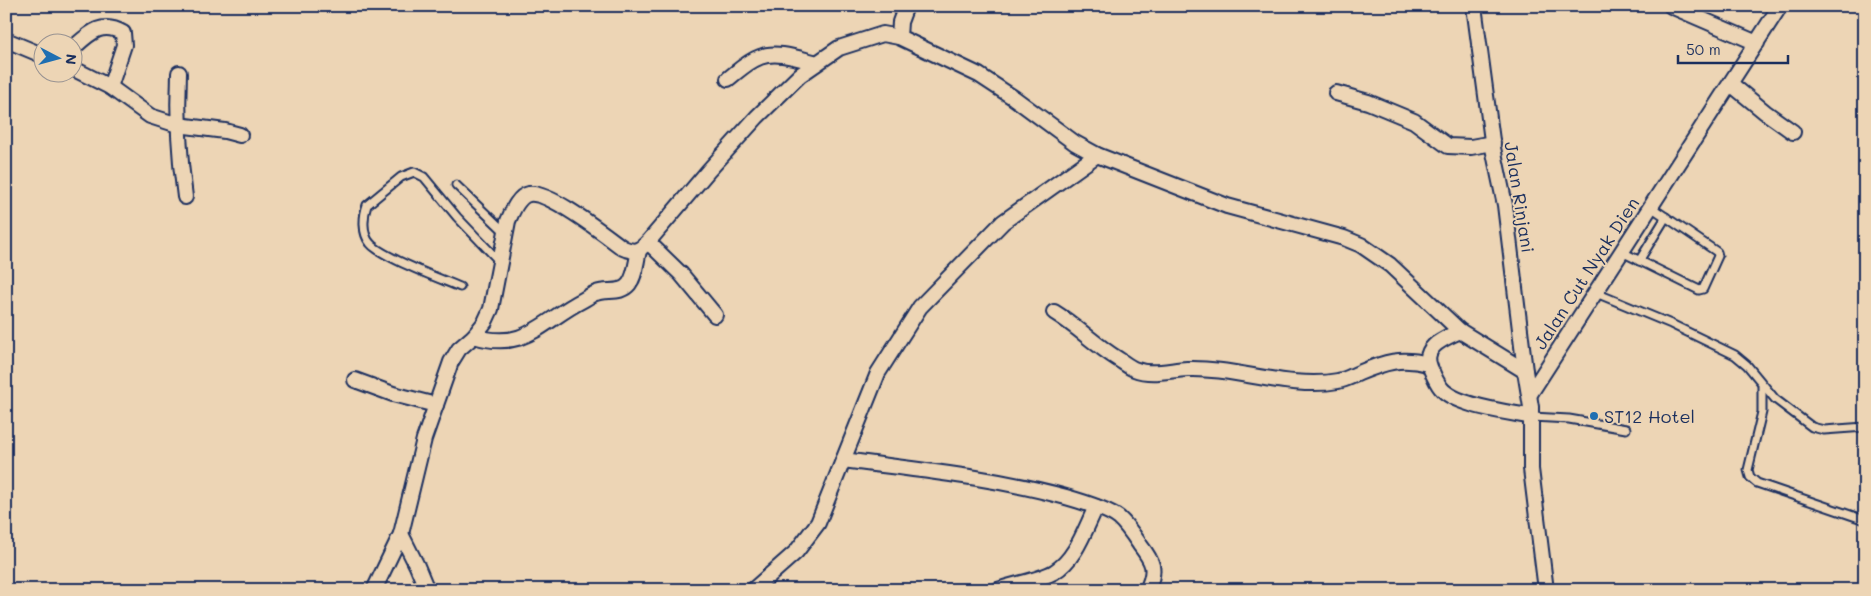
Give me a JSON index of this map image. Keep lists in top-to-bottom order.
{
  "streets": {
    "street": ["Jalan Rinjani", "Jalan Cut Nyak Dien"]
  },
  "crossings": [
    ["Jalan Rinjani", "Jalan Cut Nyak Dien"]
  ],
  "places": ["ST12 Hotel"],
  "scale_bar": "50 m",
  "north": "right"
}
